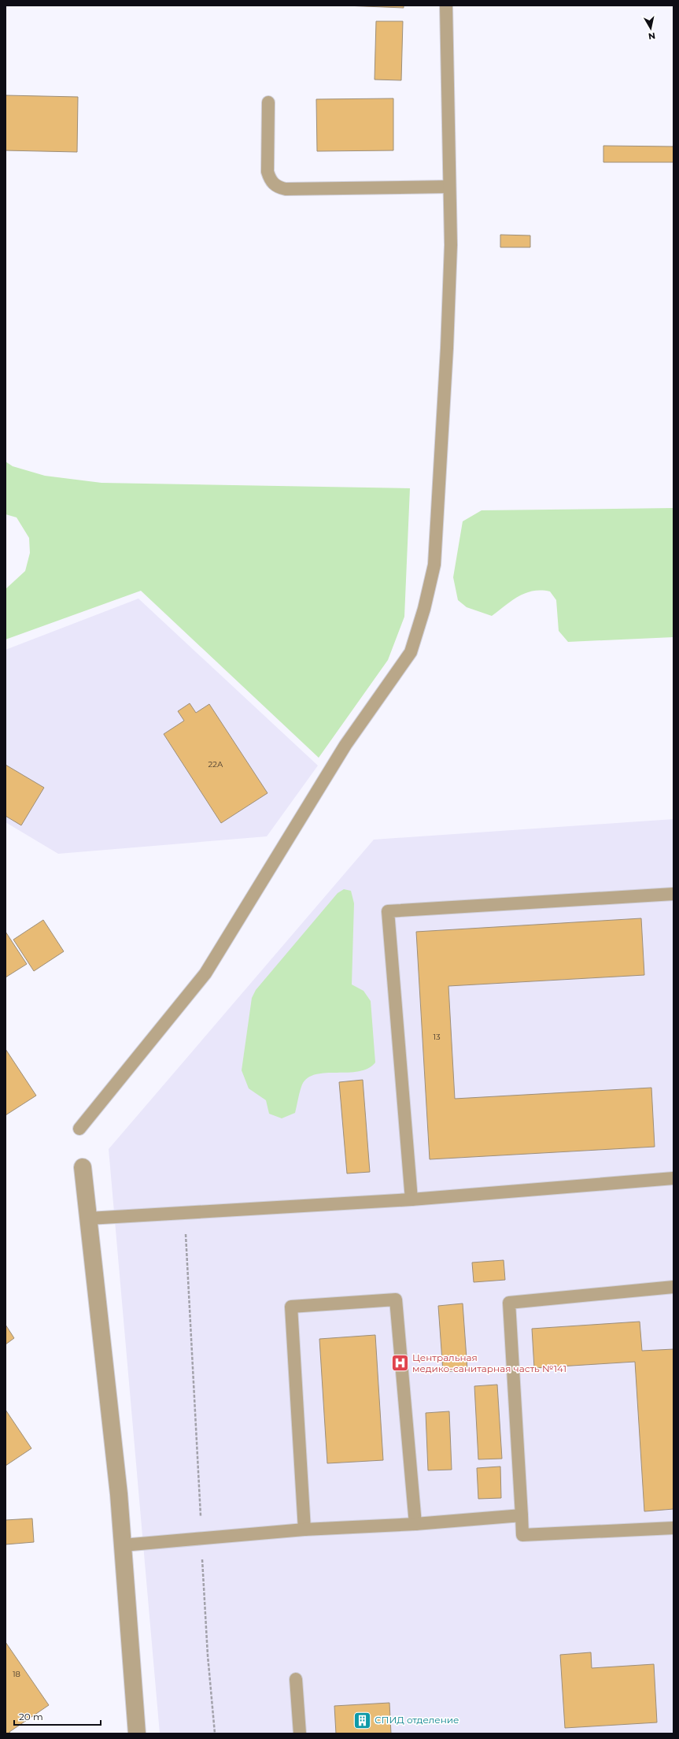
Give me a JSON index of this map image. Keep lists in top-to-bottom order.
{
  "places": {
    "hospital": ["Центральная медико-санитарная часть №141"],
    "building": ["СПИД отделение"]
  },
  "house_numbers": ["22А", "13", "18"],
  "scale_bar": "20 m",
  "north": "bottom"
}
